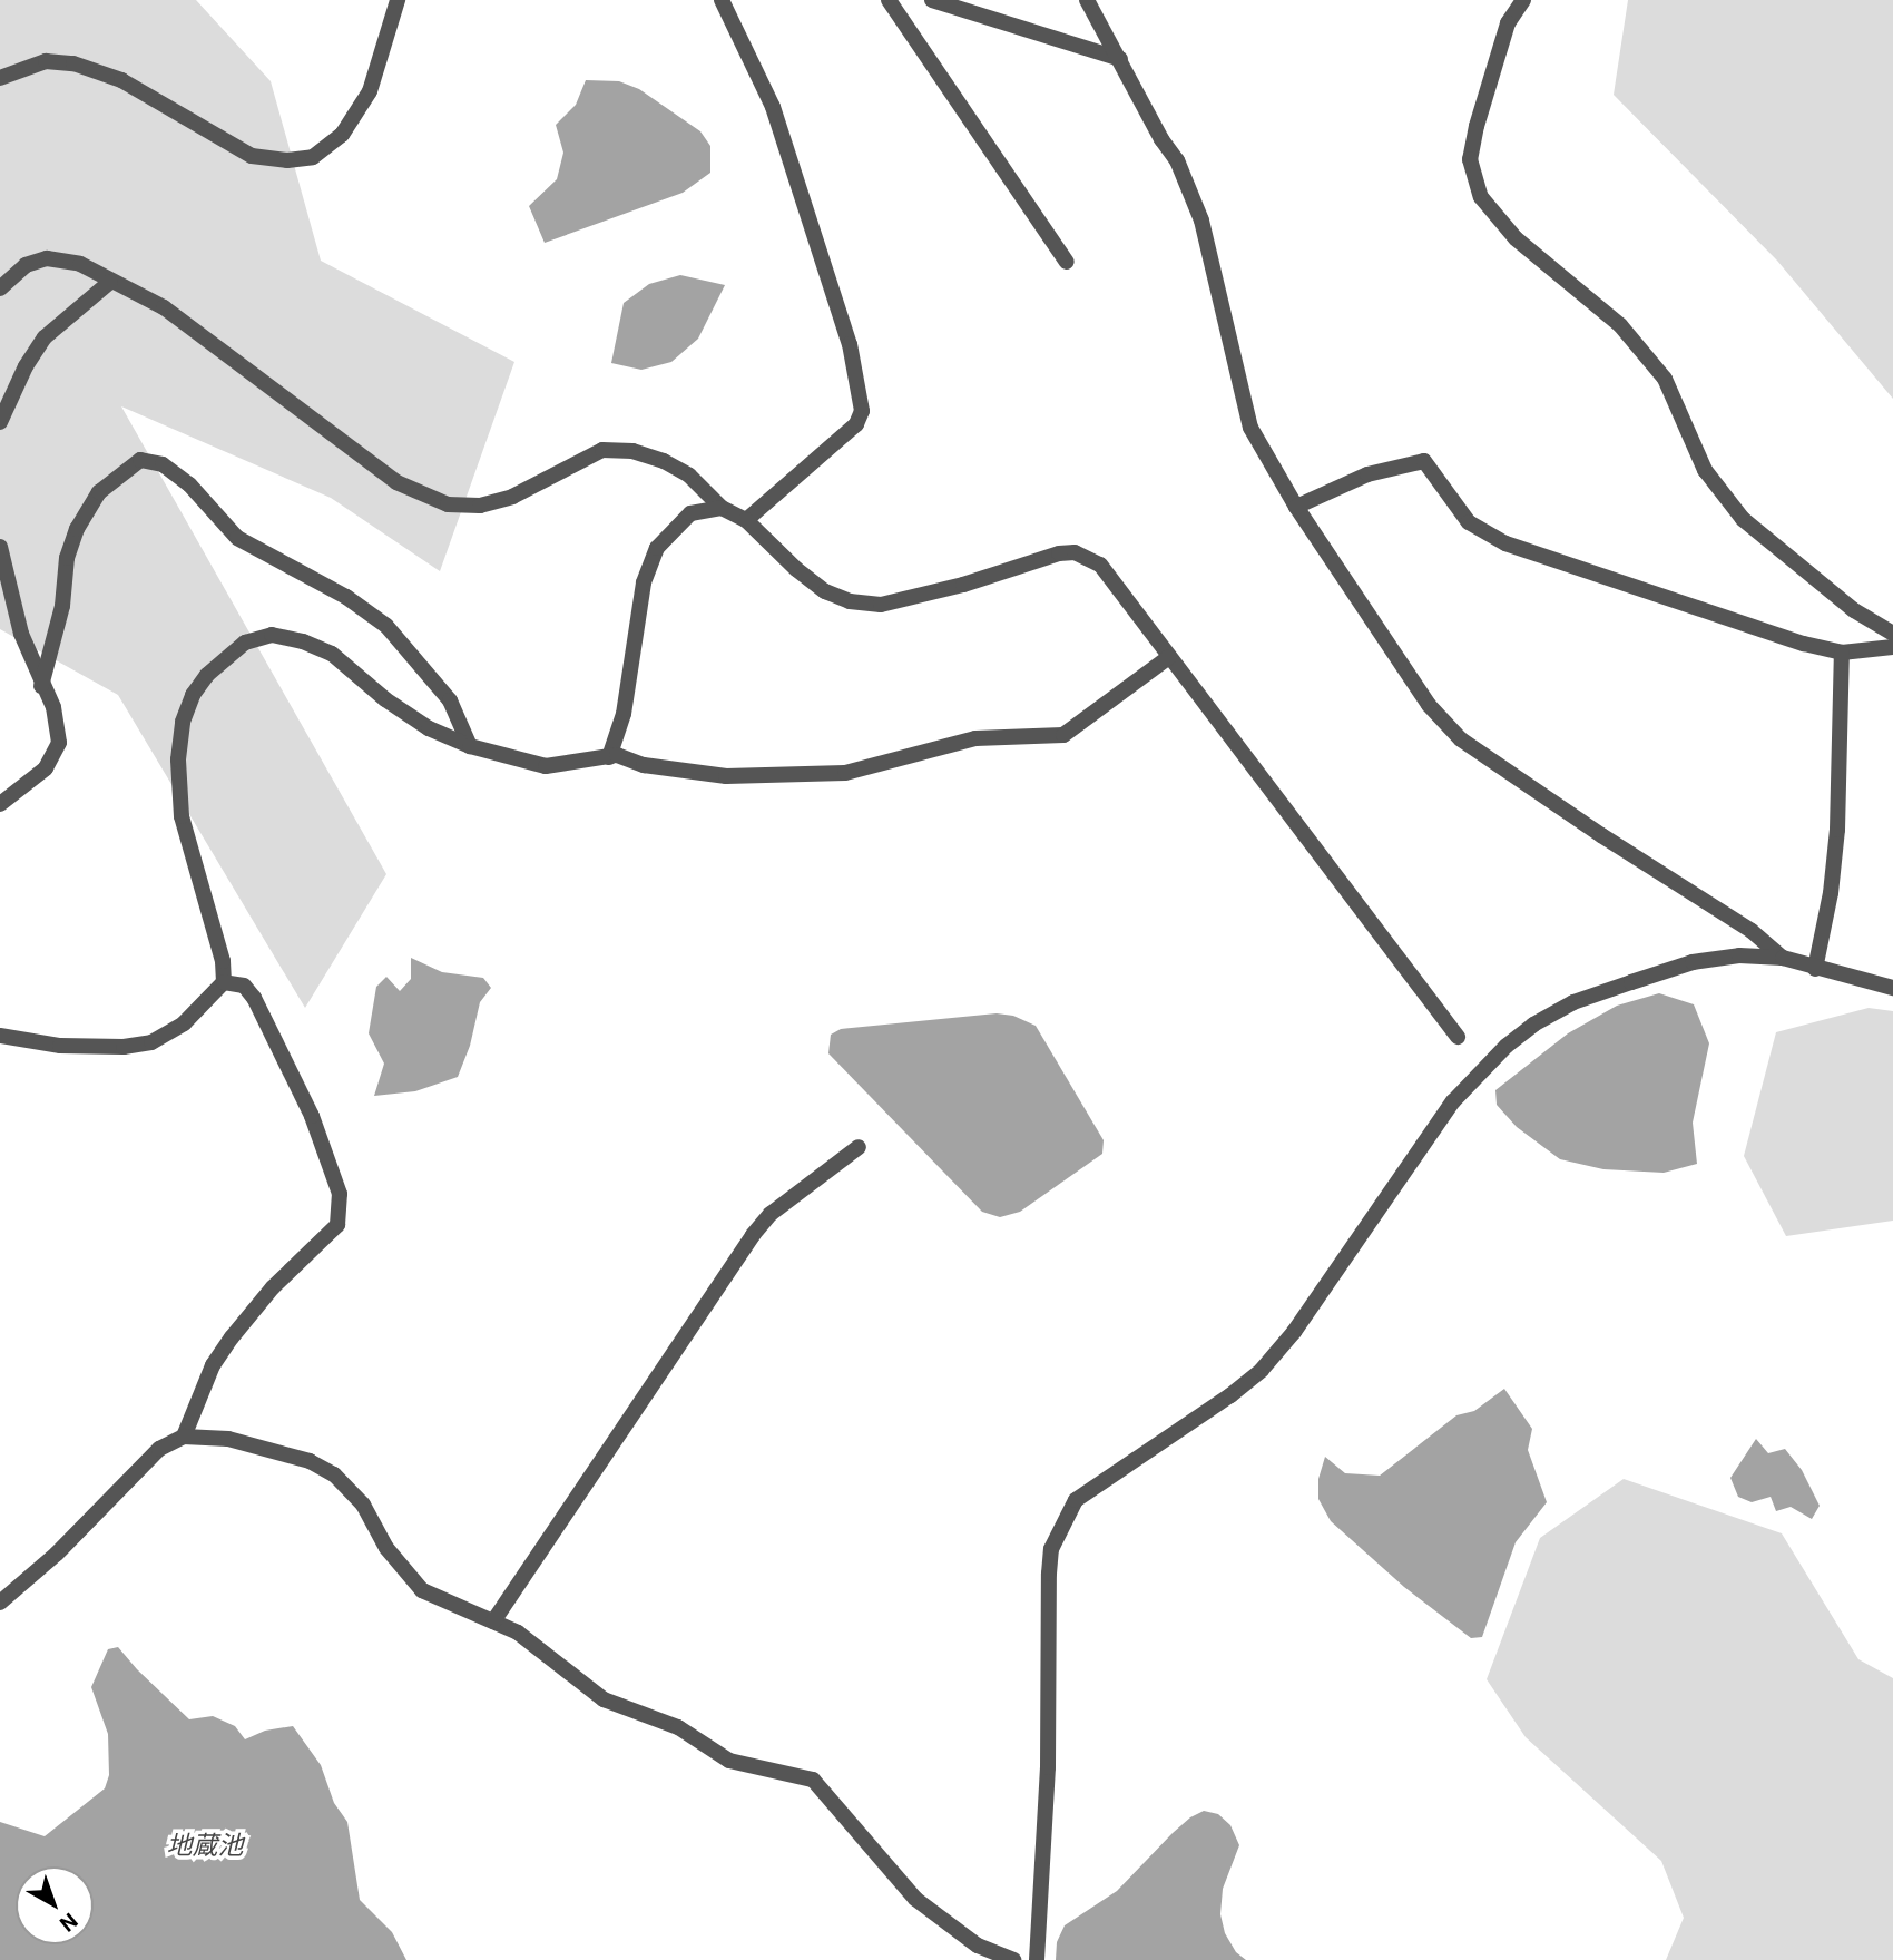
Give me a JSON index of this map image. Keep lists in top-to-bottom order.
{
  "water": ["地蔵池"],
  "north": "bottom right"
}
